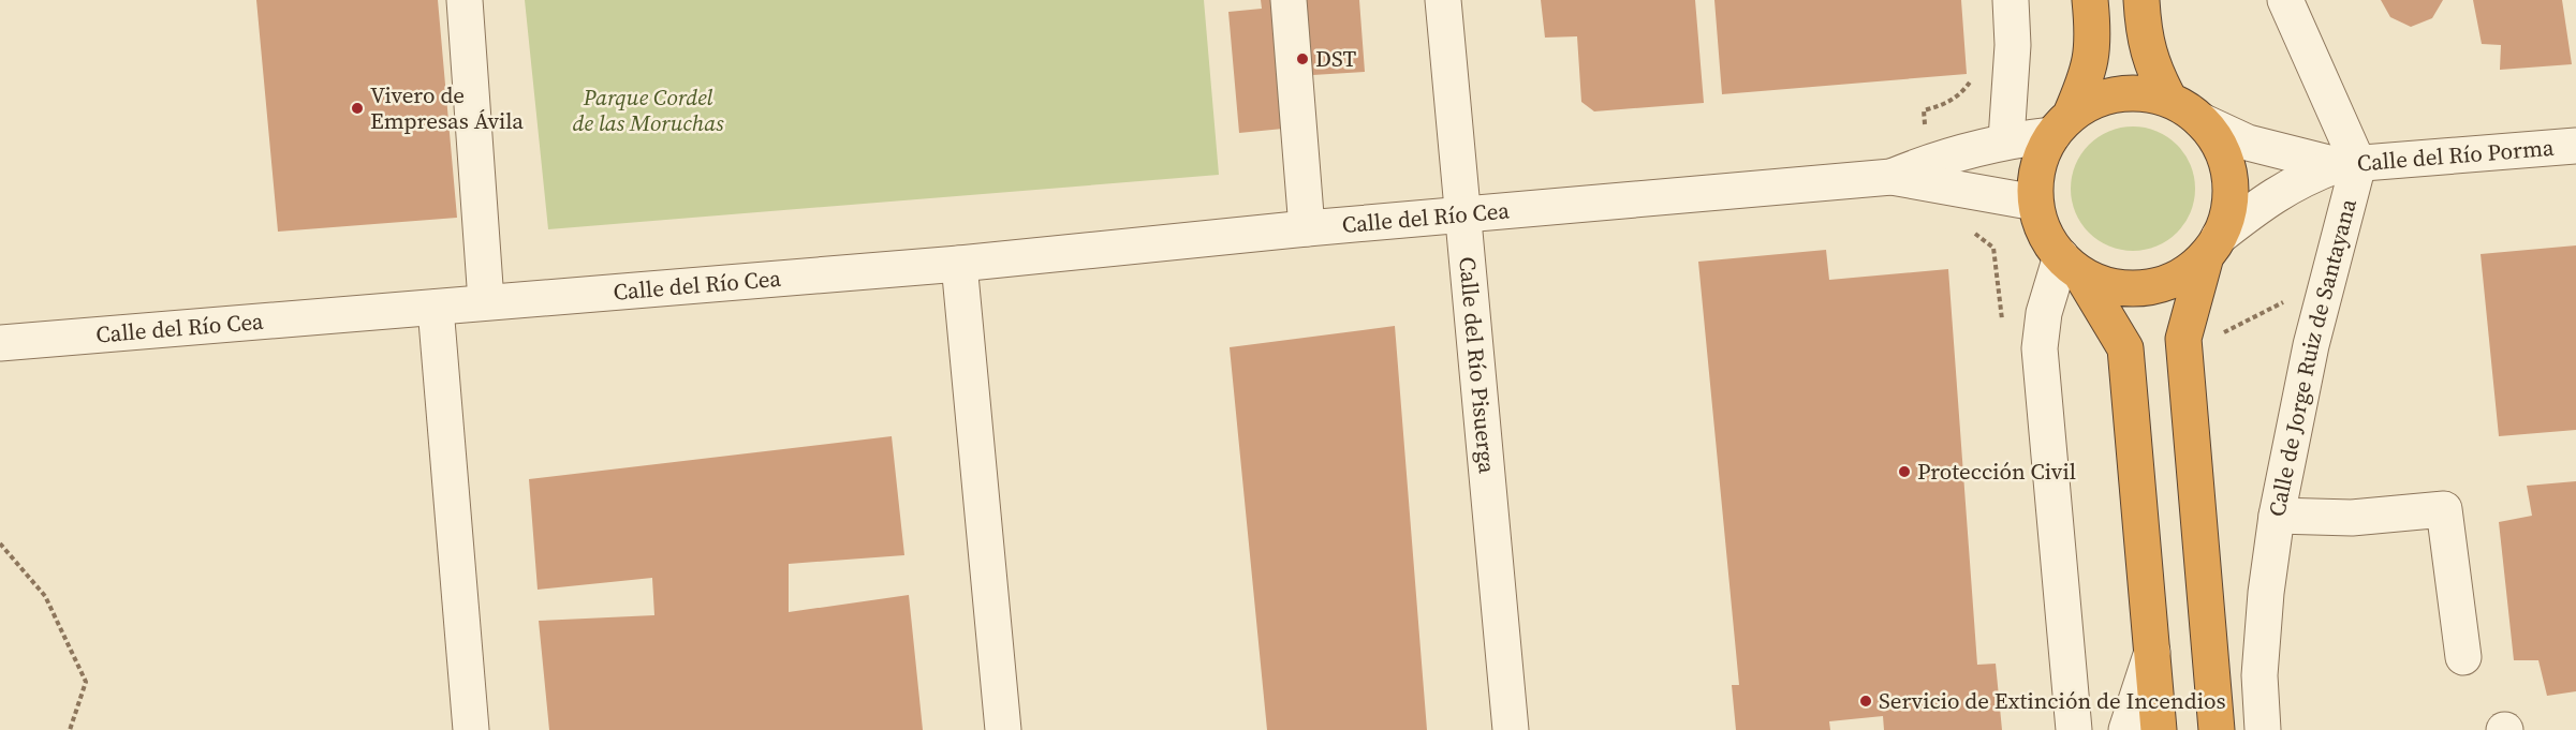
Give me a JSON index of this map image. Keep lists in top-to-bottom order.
{
  "streets": {
    "street": [
      "Calle del Río Porma",
      "Calle del Río Cea",
      "Calle de Jorge Ruiz de Santayana",
      "Calle del Río Pisuerga"
    ]
  },
  "crossings": [
    ["Calle del Río Porma", "Calle del Río Cea"],
    ["Calle del Río Porma", "Calle de Jorge Ruiz de Santayana"],
    ["Calle del Río Cea", "Calle del Río Pisuerga"]
  ],
  "parks": ["Parque Cordel de las Moruchas"],
  "places": [
    "DST",
    "Vivero de Empresas Ávila",
    "Protección Civil",
    "Servicio de Extinción de Incendios"
  ]
}
